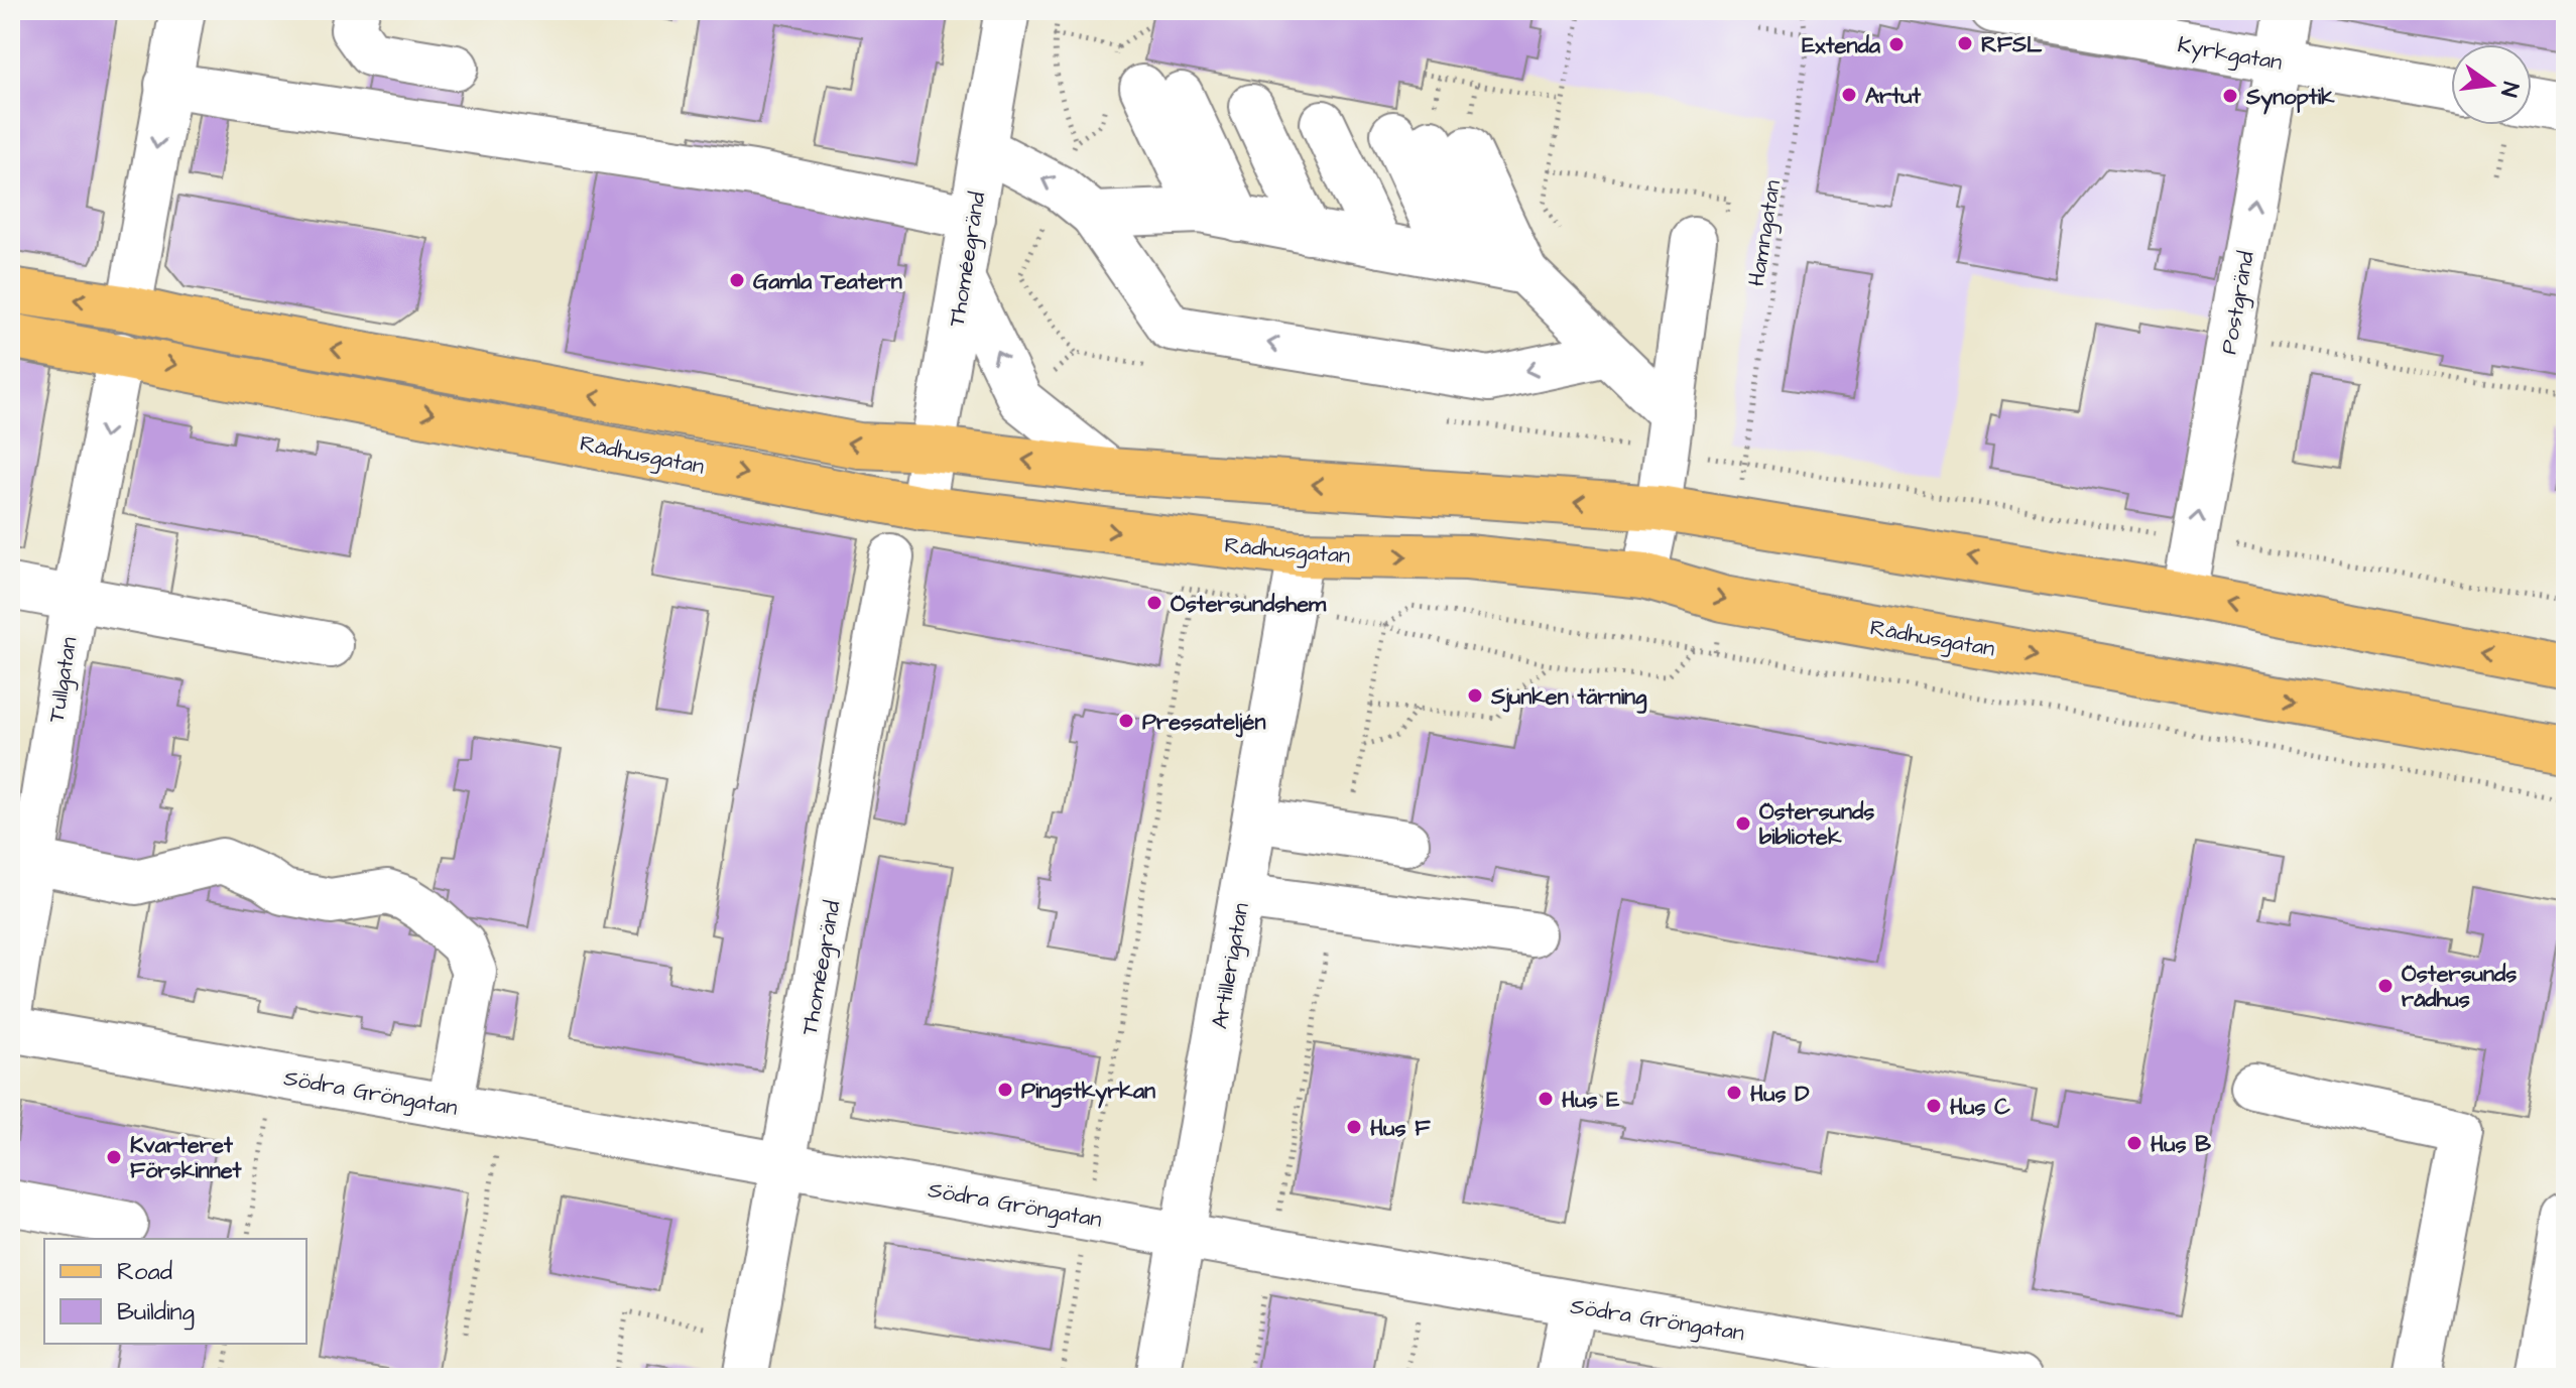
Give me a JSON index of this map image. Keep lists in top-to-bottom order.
{
  "streets": {
    "main road": ["Rådhusgatan"],
    "street": [
      "Kyrkgatan",
      "Thoméegränd",
      "Postgränd",
      "Tullgatan",
      "Artillerigatan",
      "Södra Gröngatan"
    ],
    "path": ["Hamngatan"]
  },
  "crossings": [
    ["Kyrkgatan", "Postgränd"],
    ["Thoméegränd", "Rådhusgatan"],
    ["Thoméegränd", "Södra Gröngatan"],
    ["Postgränd", "Rådhusgatan"],
    ["Rådhusgatan", "Tullgatan"],
    ["Rådhusgatan", "Artillerigatan"],
    ["Artillerigatan", "Södra Gröngatan"]
  ],
  "one_way": ["Postgränd", "Tullgatan"],
  "places": [
    "RFSL",
    "Extenda",
    "Artut",
    "Synoptik",
    "Gamla Teatern",
    "Östersundshem",
    "Sjunken tärning",
    "Pressateljén",
    "Östersunds bibliotek",
    "Östersunds rådhus",
    "Pingstkyrkan",
    "Hus D",
    "Hus E",
    "Hus C",
    "Hus F",
    "Hus B",
    "Kvarteret Förskinnet"
  ],
  "legend": ["Road", "Building"],
  "north": "right"
}
